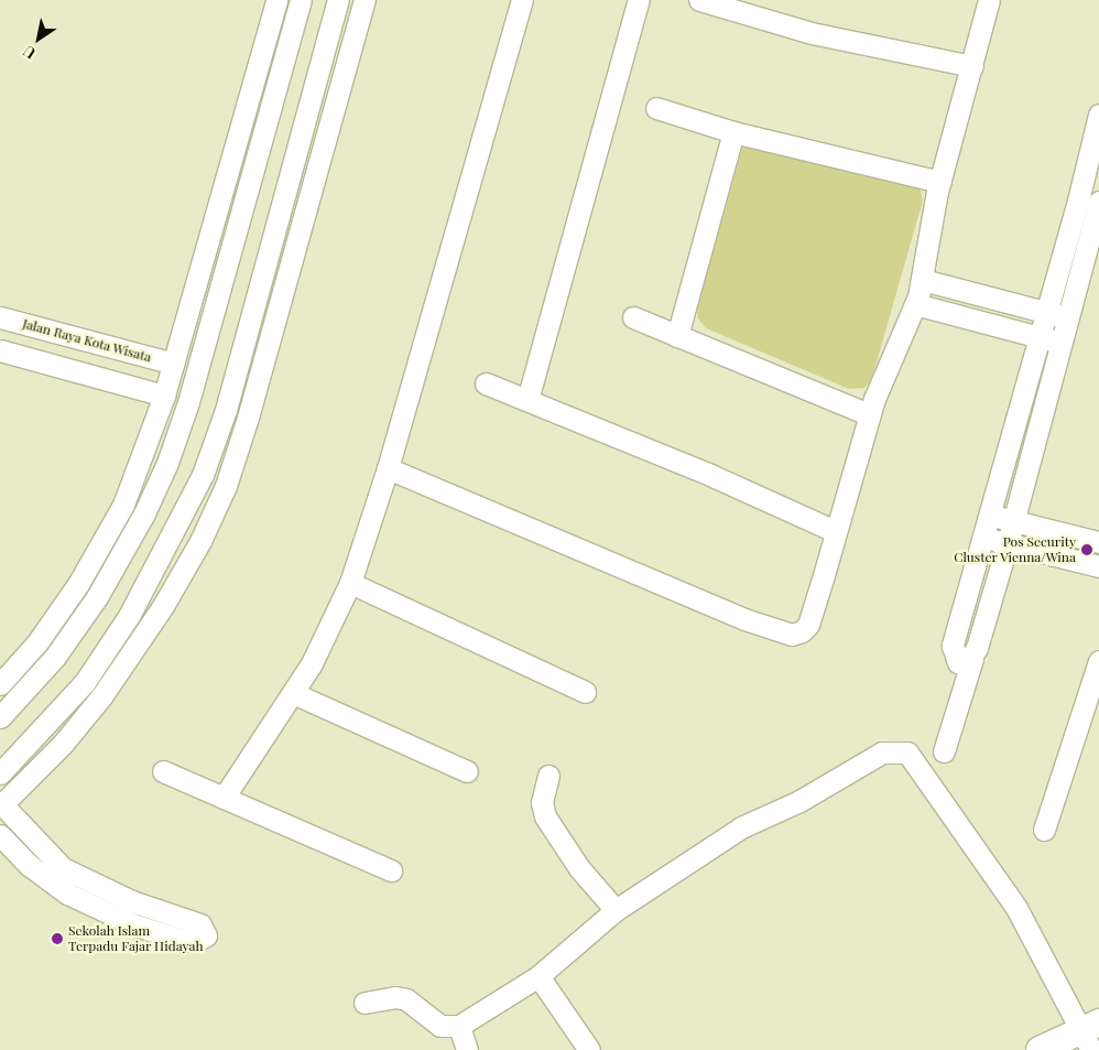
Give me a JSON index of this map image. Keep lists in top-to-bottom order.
{
  "streets": {
    "street": ["Jalan Raya Kota Wisata"]
  },
  "places": ["Pos Security Cluster Vienna/Wina", "Sekolah Islam Terpadu Fajar Hidayah"],
  "north": "bottom left"
}
